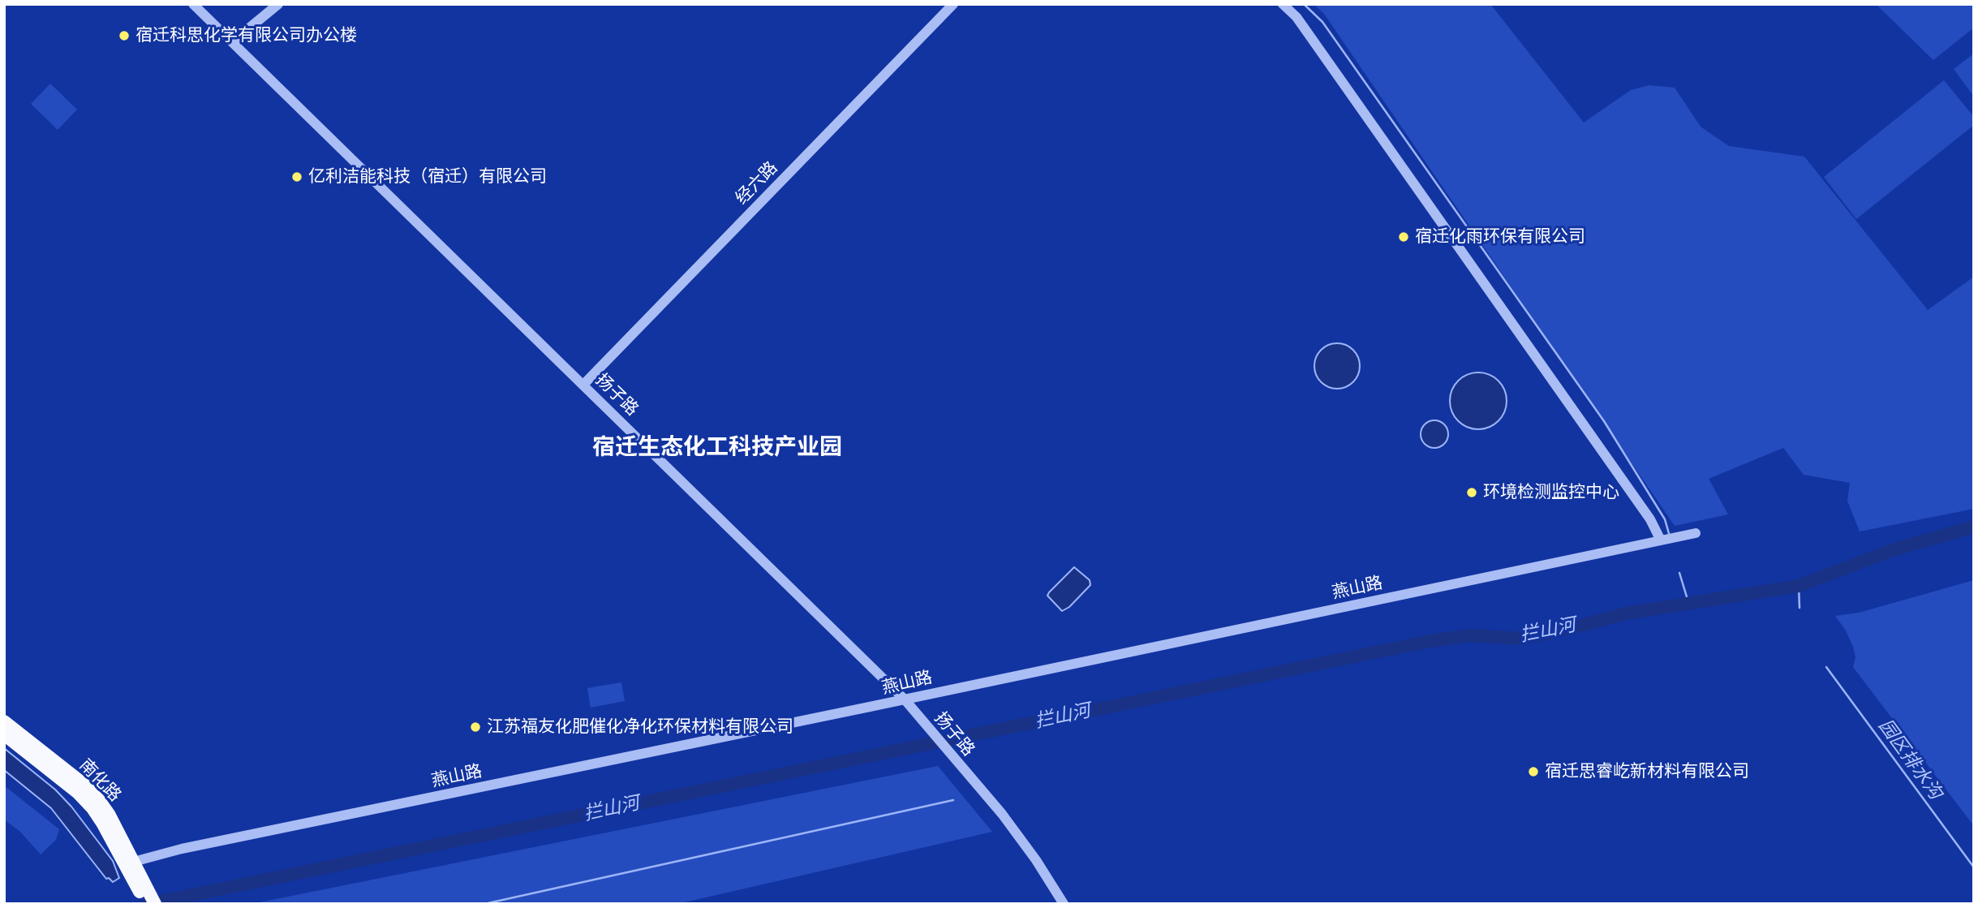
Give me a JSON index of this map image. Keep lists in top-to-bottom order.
{
  "streets": {
    "main road": ["南化路"],
    "street": ["经六路", "扬子路", "燕山路"]
  },
  "crossings": [
    ["经六路", "扬子路"],
    ["扬子路", "燕山路"],
    ["燕山路", "南化路"]
  ],
  "districts": ["宿迁生态化工科技产业园"],
  "water": ["拦山河", "园区排水沟"],
  "places": [
    "宿迁科思化学有限公司办公楼",
    "亿利洁能科技（宿迁）有限公司",
    "宿迁化雨环保有限公司",
    "环境检测监控中心",
    "江苏福友化肥催化净化环保材料有限公司",
    "宿迁思睿屹新材料有限公司"
  ]
}
